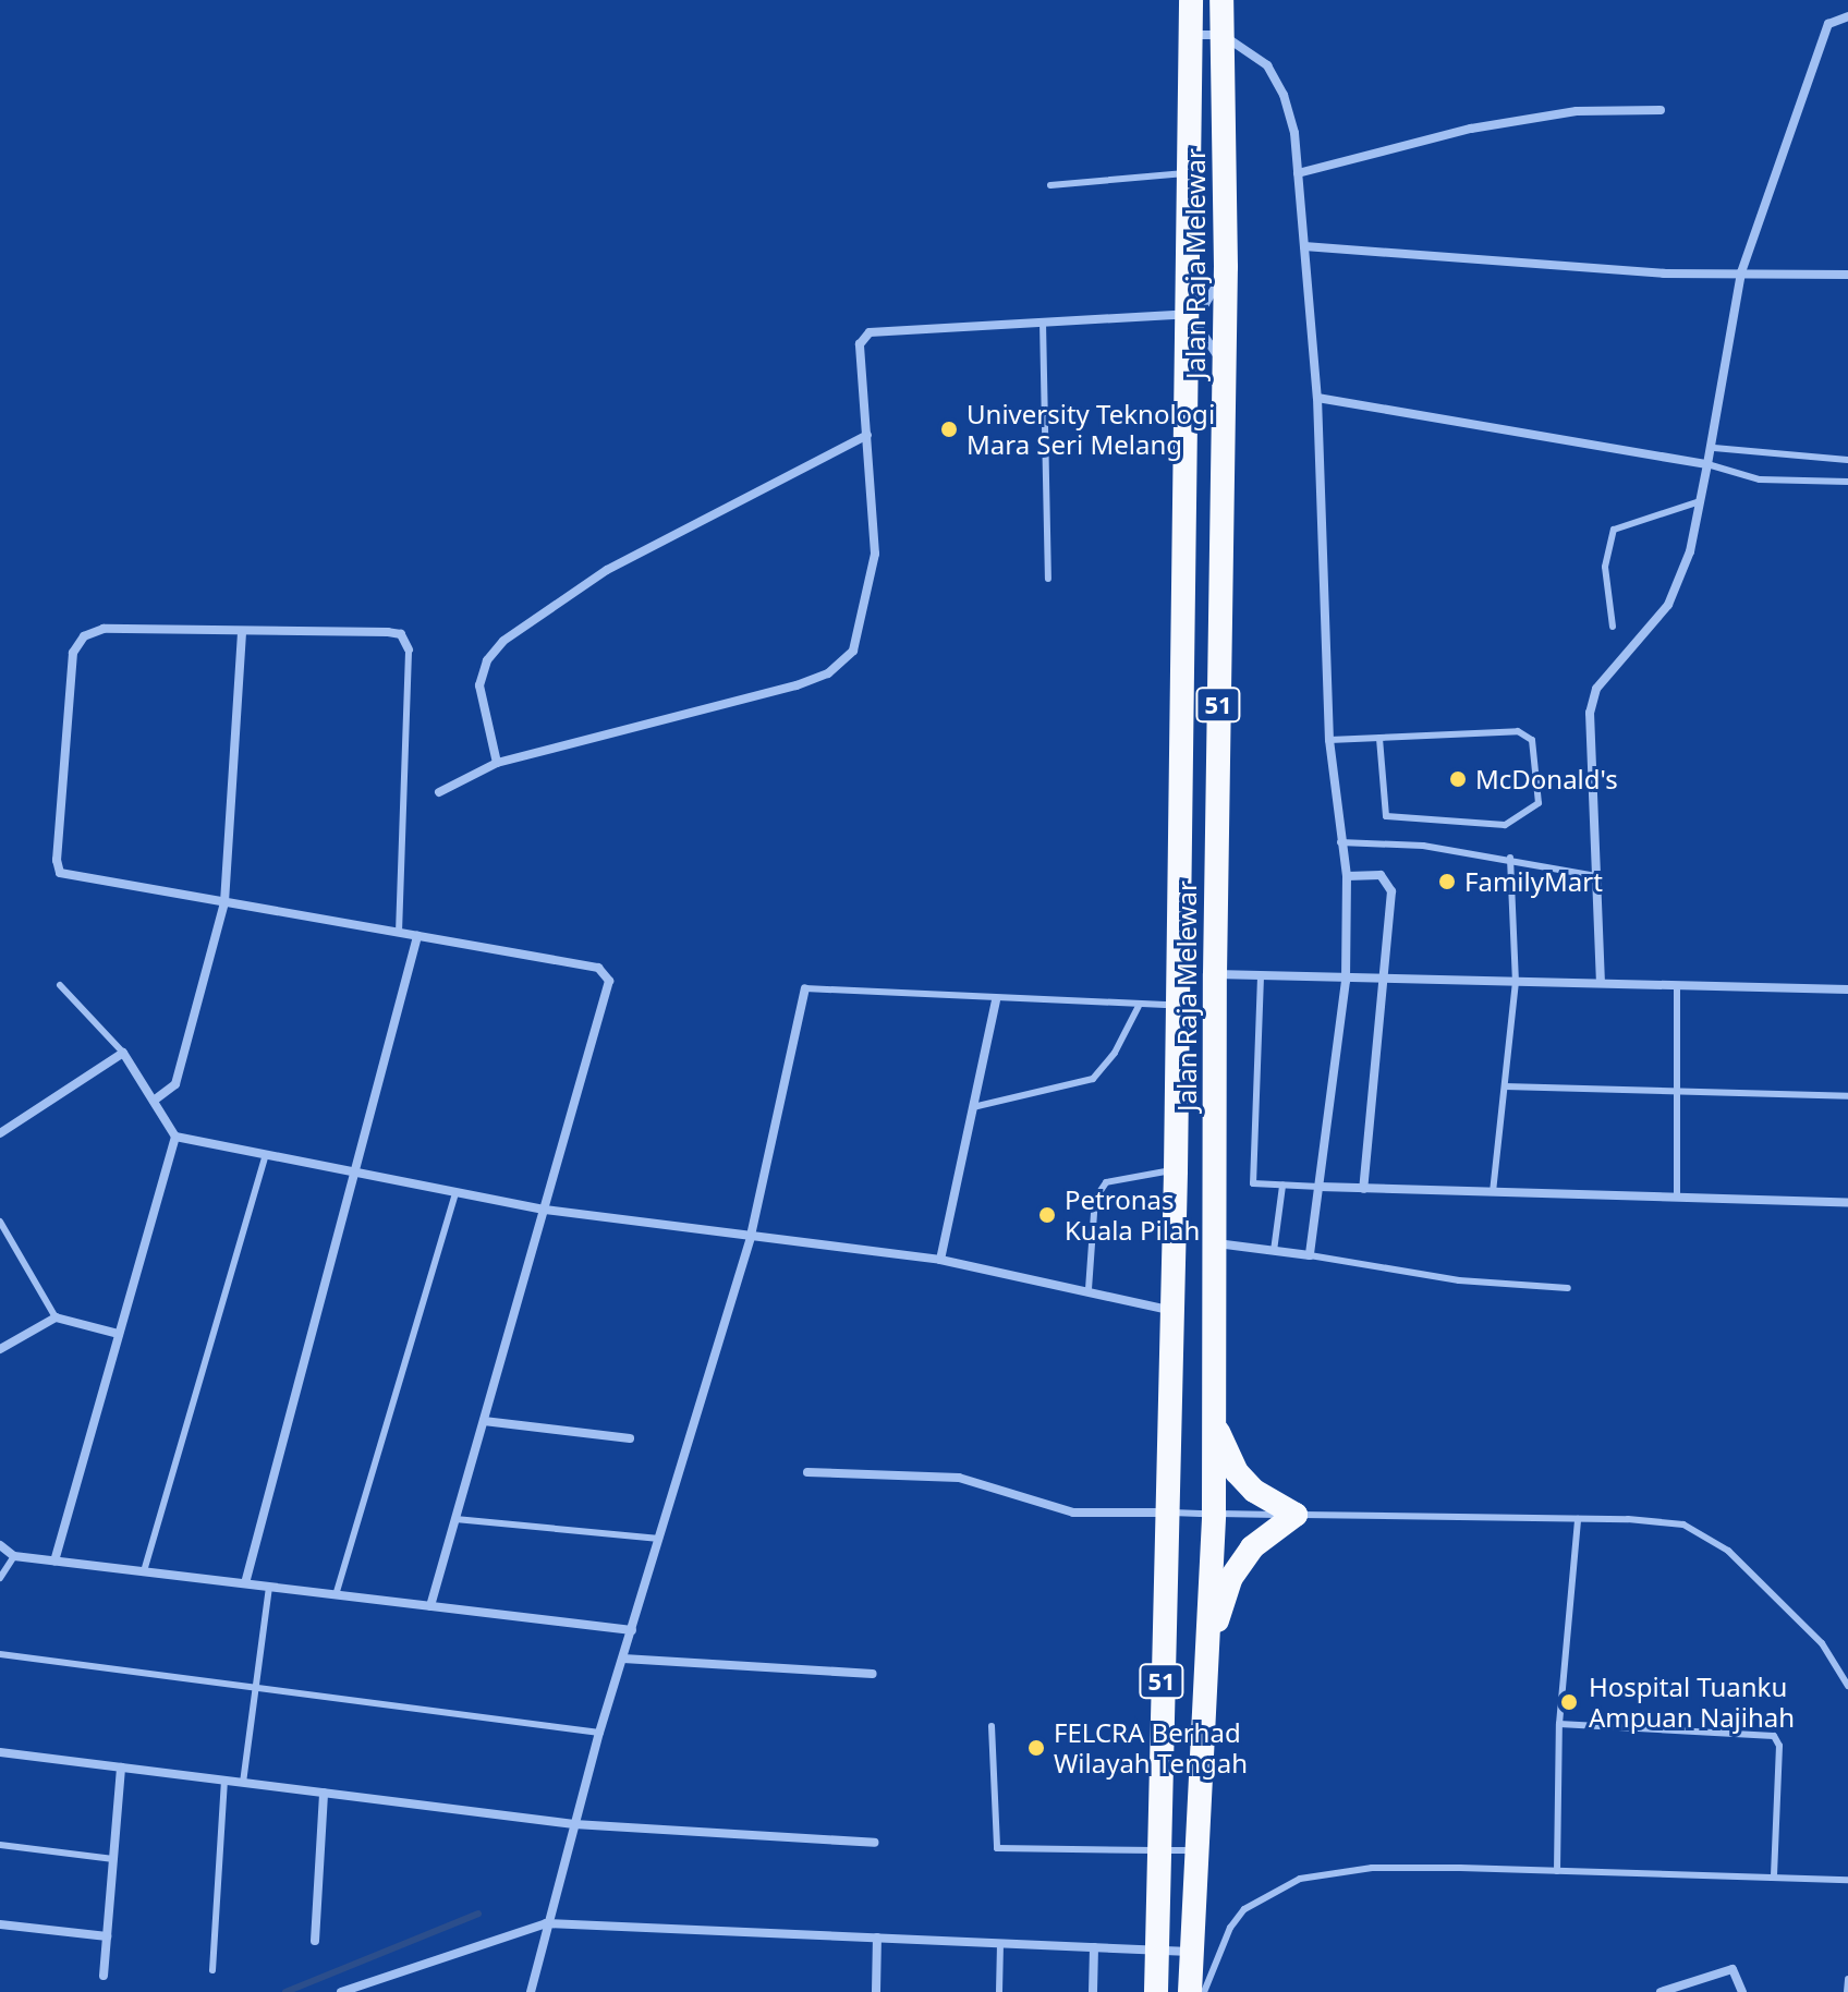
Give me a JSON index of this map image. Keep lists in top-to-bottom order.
{
  "streets": {
    "highway": ["Jalan Raja Melewar", "51"]
  },
  "places": [
    "University Teknologi Mara Seri Melang",
    "McDonald's",
    "FamilyMart",
    "Petronas Kuala Pilah",
    "Hospital Tuanku Ampuan Najihah",
    "FELCRA Berhad Wilayah Tengah"
  ]
}
